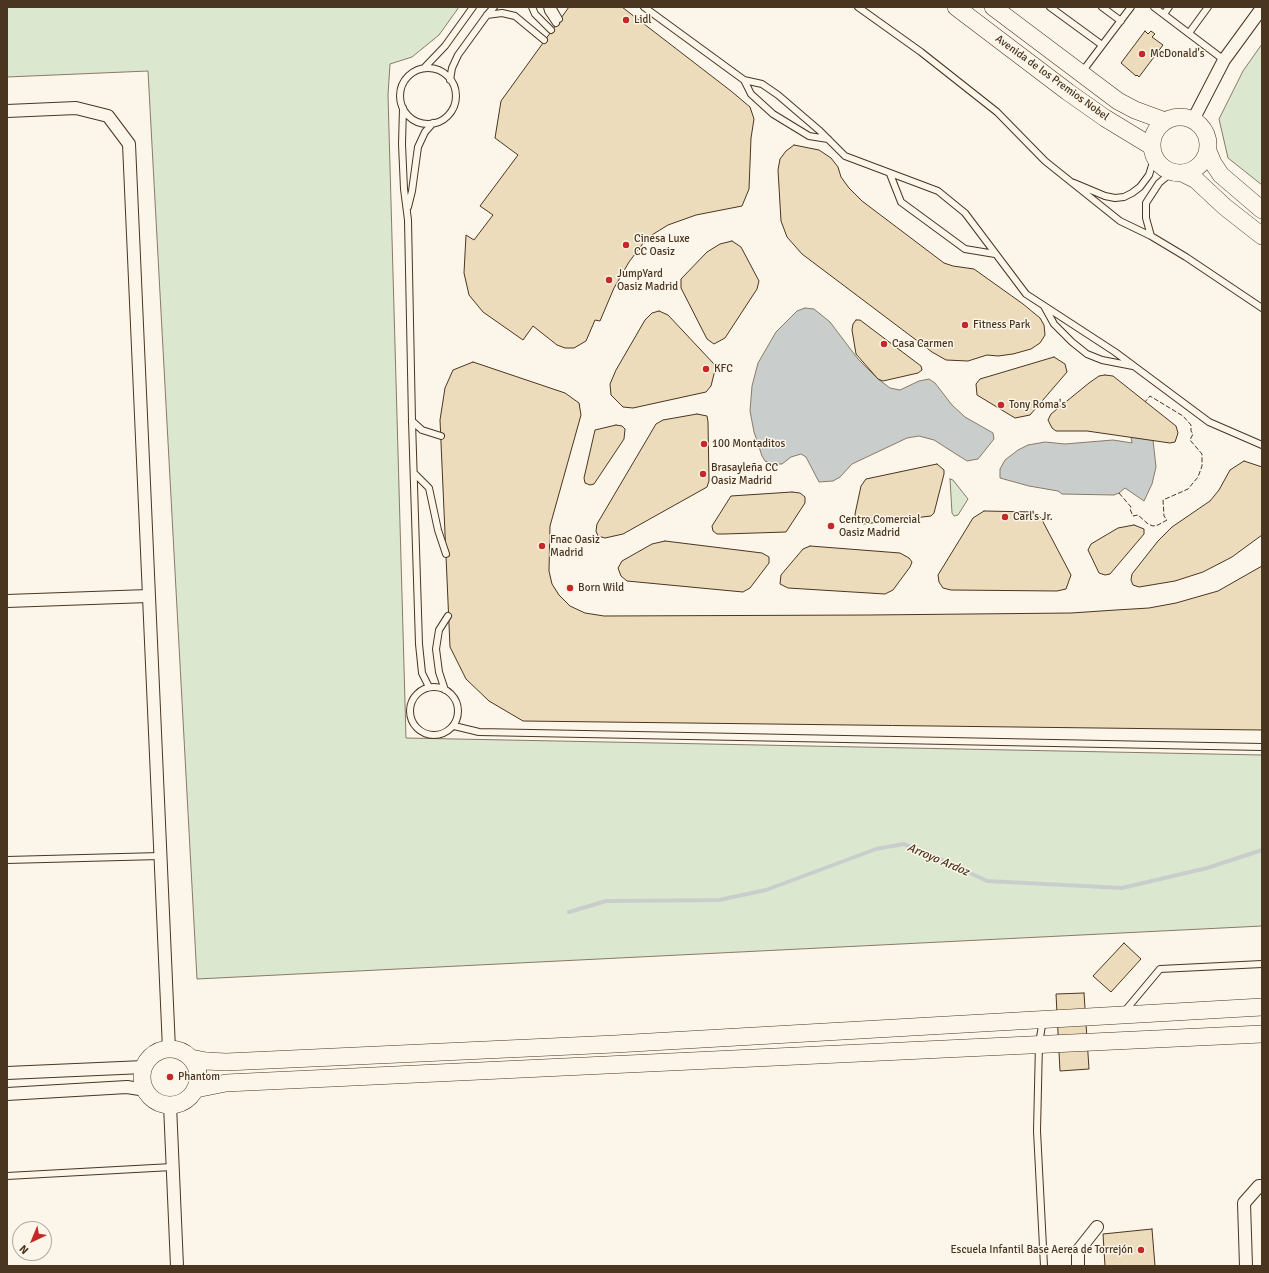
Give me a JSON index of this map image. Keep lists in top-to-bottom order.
{
  "streets": {
    "street": ["Avenida de los Premios Nobel"]
  },
  "water": ["Arroyo Ardoz"],
  "places": [
    "Lidl",
    "McDonald's",
    "Cinesa Luxe CC Oasiz",
    "JumpYard Oasiz Madrid",
    "Fitness Park",
    "Casa Carmen",
    "KFC",
    "Tony Roma's",
    "100 Montaditos",
    "Brasayleña CC Oasiz Madrid",
    "Carl's Jr.",
    "Centro Comercial Oasiz Madrid",
    "Fnac Oasiz Madrid",
    "Born Wild",
    "Phantom",
    "Escuela Infantil Base Aerea de Torrejón"
  ],
  "north": "bottom left"
}
